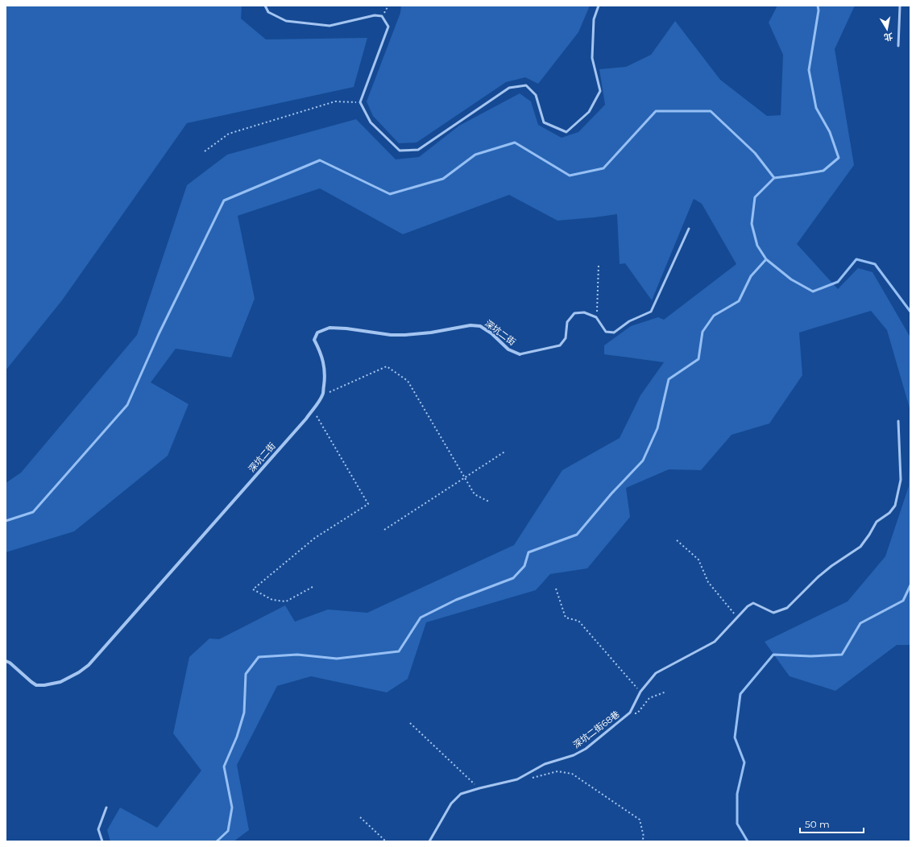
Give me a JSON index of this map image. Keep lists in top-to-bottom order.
{
  "streets": {
    "street": ["深坑二街"],
    "lane": ["深坑二街68巷"]
  },
  "scale_bar": "50 m",
  "north": "bottom"
}
